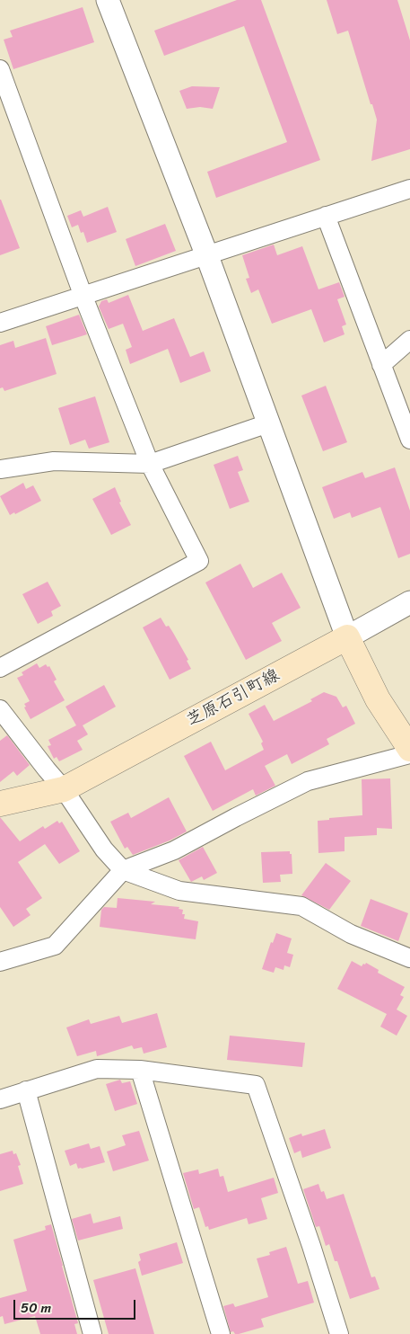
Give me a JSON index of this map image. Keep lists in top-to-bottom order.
{
  "streets": {
    "main road": ["芝原石引町線"]
  },
  "scale_bar": "50 m"
}
